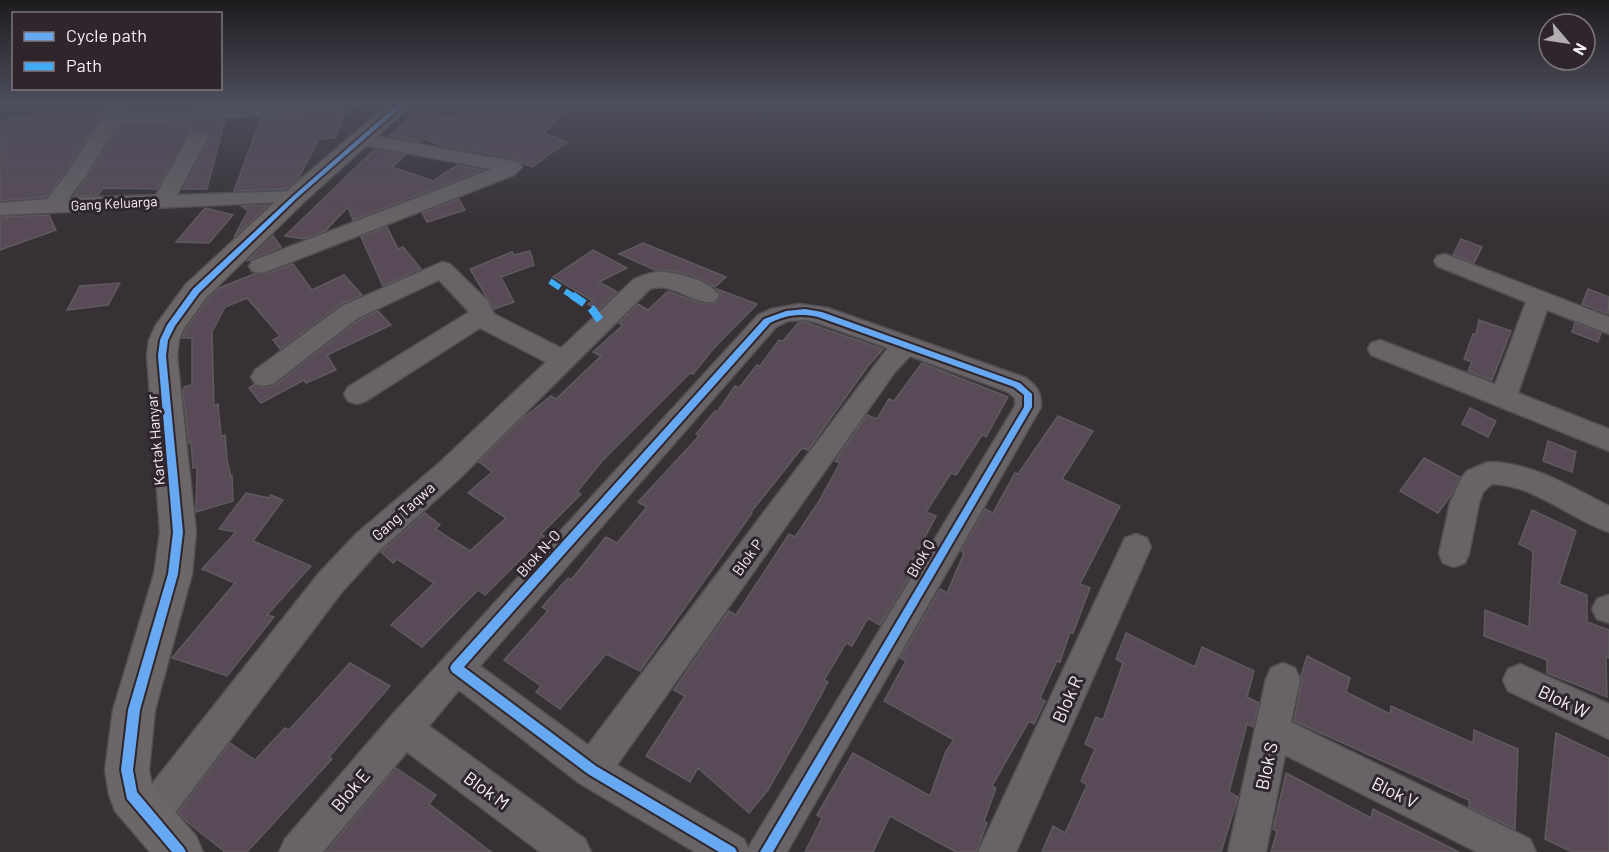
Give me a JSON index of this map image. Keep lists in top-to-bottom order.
{
  "streets": {
    "street": [
      "Gang Keluarga",
      "Kartak Hanyar",
      "Gang Taqwa",
      "Blok N-O",
      "Blok P",
      "Blok Q",
      "Blok R",
      "Blok W",
      "Blok S",
      "Blok E",
      "Blok M",
      "Blok V"
    ]
  },
  "crossings": [
    ["Gang Keluarga", "Kartak Hanyar"],
    ["Kartak Hanyar", "Gang Taqwa"],
    ["Blok N-O", "Blok P"],
    ["Blok N-O", "Blok Q"],
    ["Blok N-O", "Blok E"],
    ["Blok N-O", "Blok M"],
    ["Blok P", "Blok Q"],
    ["Blok S", "Blok V"],
    ["Blok E", "Blok M"]
  ],
  "legend": ["Cycle path", "Path"],
  "north": "bottom right"
}
